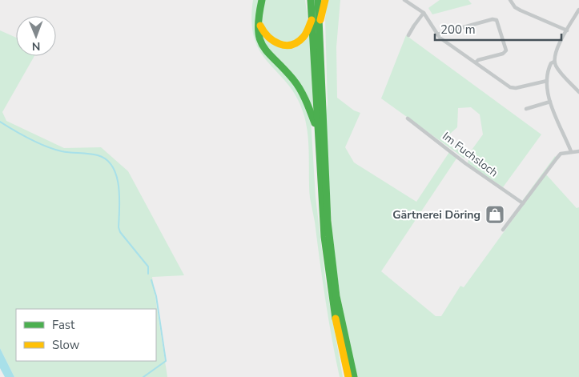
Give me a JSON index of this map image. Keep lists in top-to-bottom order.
{
  "streets": {
    "street": ["Im Fuchsloch"]
  },
  "places": {
    "shop": ["Gärtnerei Döring"]
  },
  "legend": ["Fast", "Slow"],
  "scale_bar": "200 m",
  "north": "bottom"
}
